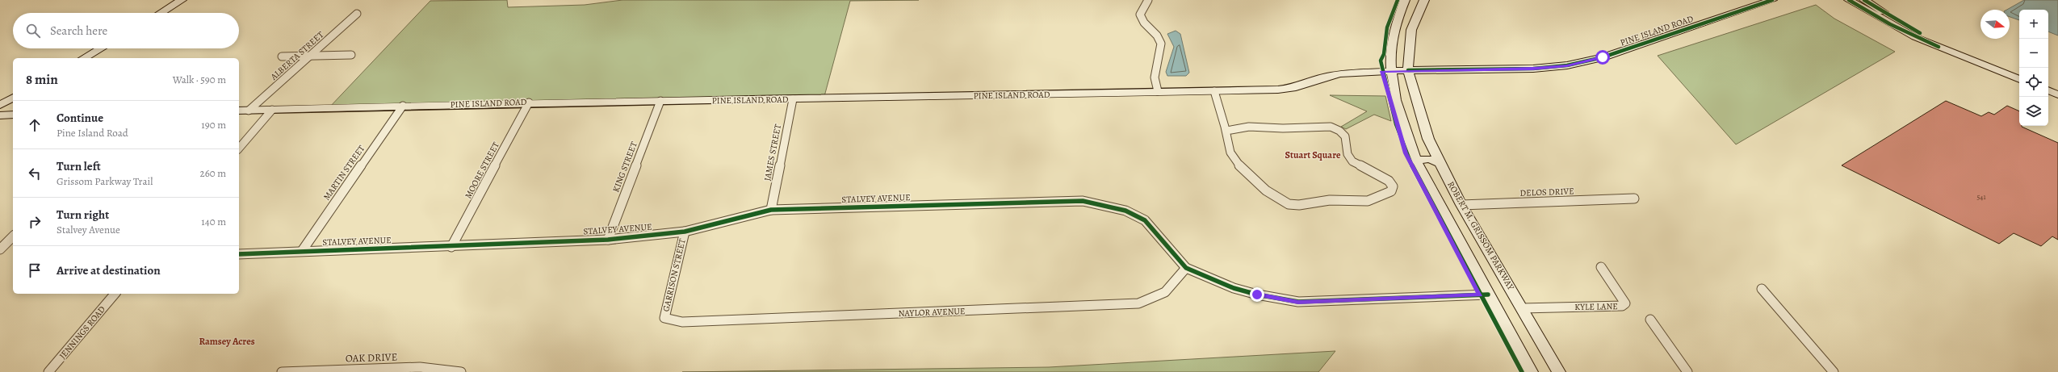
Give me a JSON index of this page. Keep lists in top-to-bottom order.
{
  "streets": {
    "street": [
      "PINE ISLAND ROAD",
      "ALBERTA STREET",
      "JAMES STREET",
      "KING STREET",
      "MOORE STREET",
      "MARTIN STREET",
      "DELOS DRIVE",
      "STALVEY AVENUE",
      "ROBERT M. GRISSOM PARKWAY",
      "GARRISON STREET",
      "KYLE LANE",
      "NAYLOR AVENUE",
      "JENNINGS ROAD",
      "OAK DRIVE"
    ]
  },
  "crossings": [
    ["PINE ISLAND ROAD", "ALBERTA STREET"],
    ["PINE ISLAND ROAD", "JAMES STREET"],
    ["PINE ISLAND ROAD", "KING STREET"],
    ["PINE ISLAND ROAD", "MOORE STREET"],
    ["PINE ISLAND ROAD", "MARTIN STREET"],
    ["PINE ISLAND ROAD", "ROBERT M. GRISSOM PARKWAY"],
    ["JAMES STREET", "STALVEY AVENUE"],
    ["KING STREET", "STALVEY AVENUE"],
    ["MOORE STREET", "STALVEY AVENUE"],
    ["MARTIN STREET", "STALVEY AVENUE"],
    ["DELOS DRIVE", "ROBERT M. GRISSOM PARKWAY"],
    ["STALVEY AVENUE", "GARRISON STREET"],
    ["STALVEY AVENUE", "NAYLOR AVENUE"],
    ["ROBERT M. GRISSOM PARKWAY", "KYLE LANE"],
    ["GARRISON STREET", "NAYLOR AVENUE"]
  ],
  "districts": ["Stuart Square", "Ramsey Acres"],
  "house_numbers": ["541"],
  "north": "right",
  "page": {
    "map_buttons": ["+", "−"],
    "search": "Search here",
    "heading": ["8 min", "Walk · 590 m"],
    "list": [
      ["Continue", "Pine Island Road", "190 m"],
      ["Turn left", "Grissom Parkway Trail", "260 m"],
      ["Turn right", "Stalvey Avenue", "140 m"],
      "Arrive at destination"
    ]
  }
}
